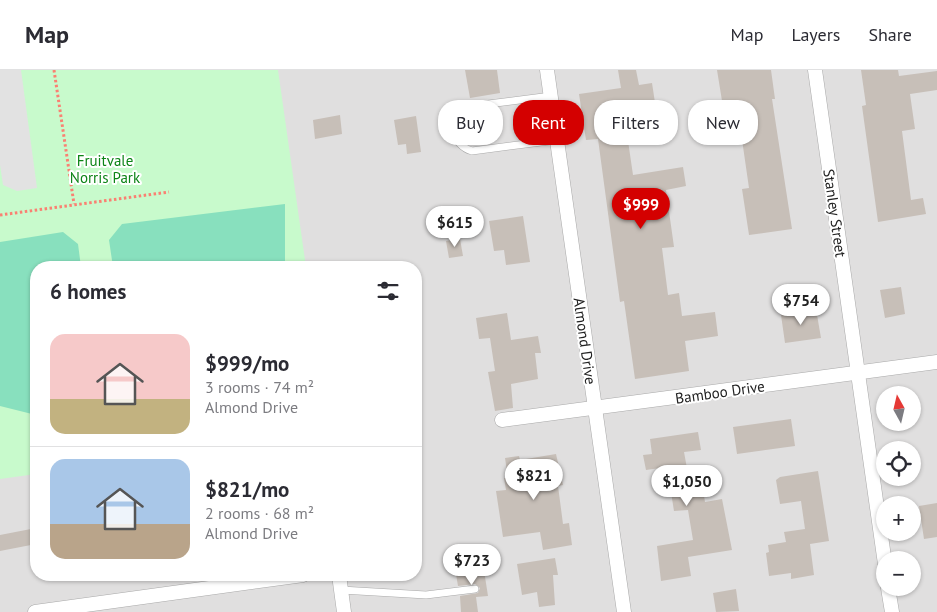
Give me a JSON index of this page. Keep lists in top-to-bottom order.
{
  "streets": {
    "street": ["Stanley Street", "Almond Drive", "Bamboo Drive"]
  },
  "crossings": [
    ["Stanley Street", "Bamboo Drive"],
    ["Almond Drive", "Bamboo Drive"]
  ],
  "parks": ["Fruitvale Norris Park"],
  "north": "top",
  "page": {
    "header": "Map",
    "nav": ["Map", "Layers", "Share"],
    "chip": [
      "Buy",
      "Rent",
      "Filters",
      "New"
    ],
    "price": [
      "$999",
      "$615",
      "$754",
      "$821",
      "$1,050",
      "$723"
    ],
    "heading": "6 homes",
    "list": [
      {
        "name": "$999/mo",
        "note": "3 rooms · 74 m² · Almond Drive"
      },
      {
        "name": "$821/mo",
        "note": "2 rooms · 68 m² · Almond Drive"
      }
    ],
    "map_buttons": ["+", "−"]
  }
}
